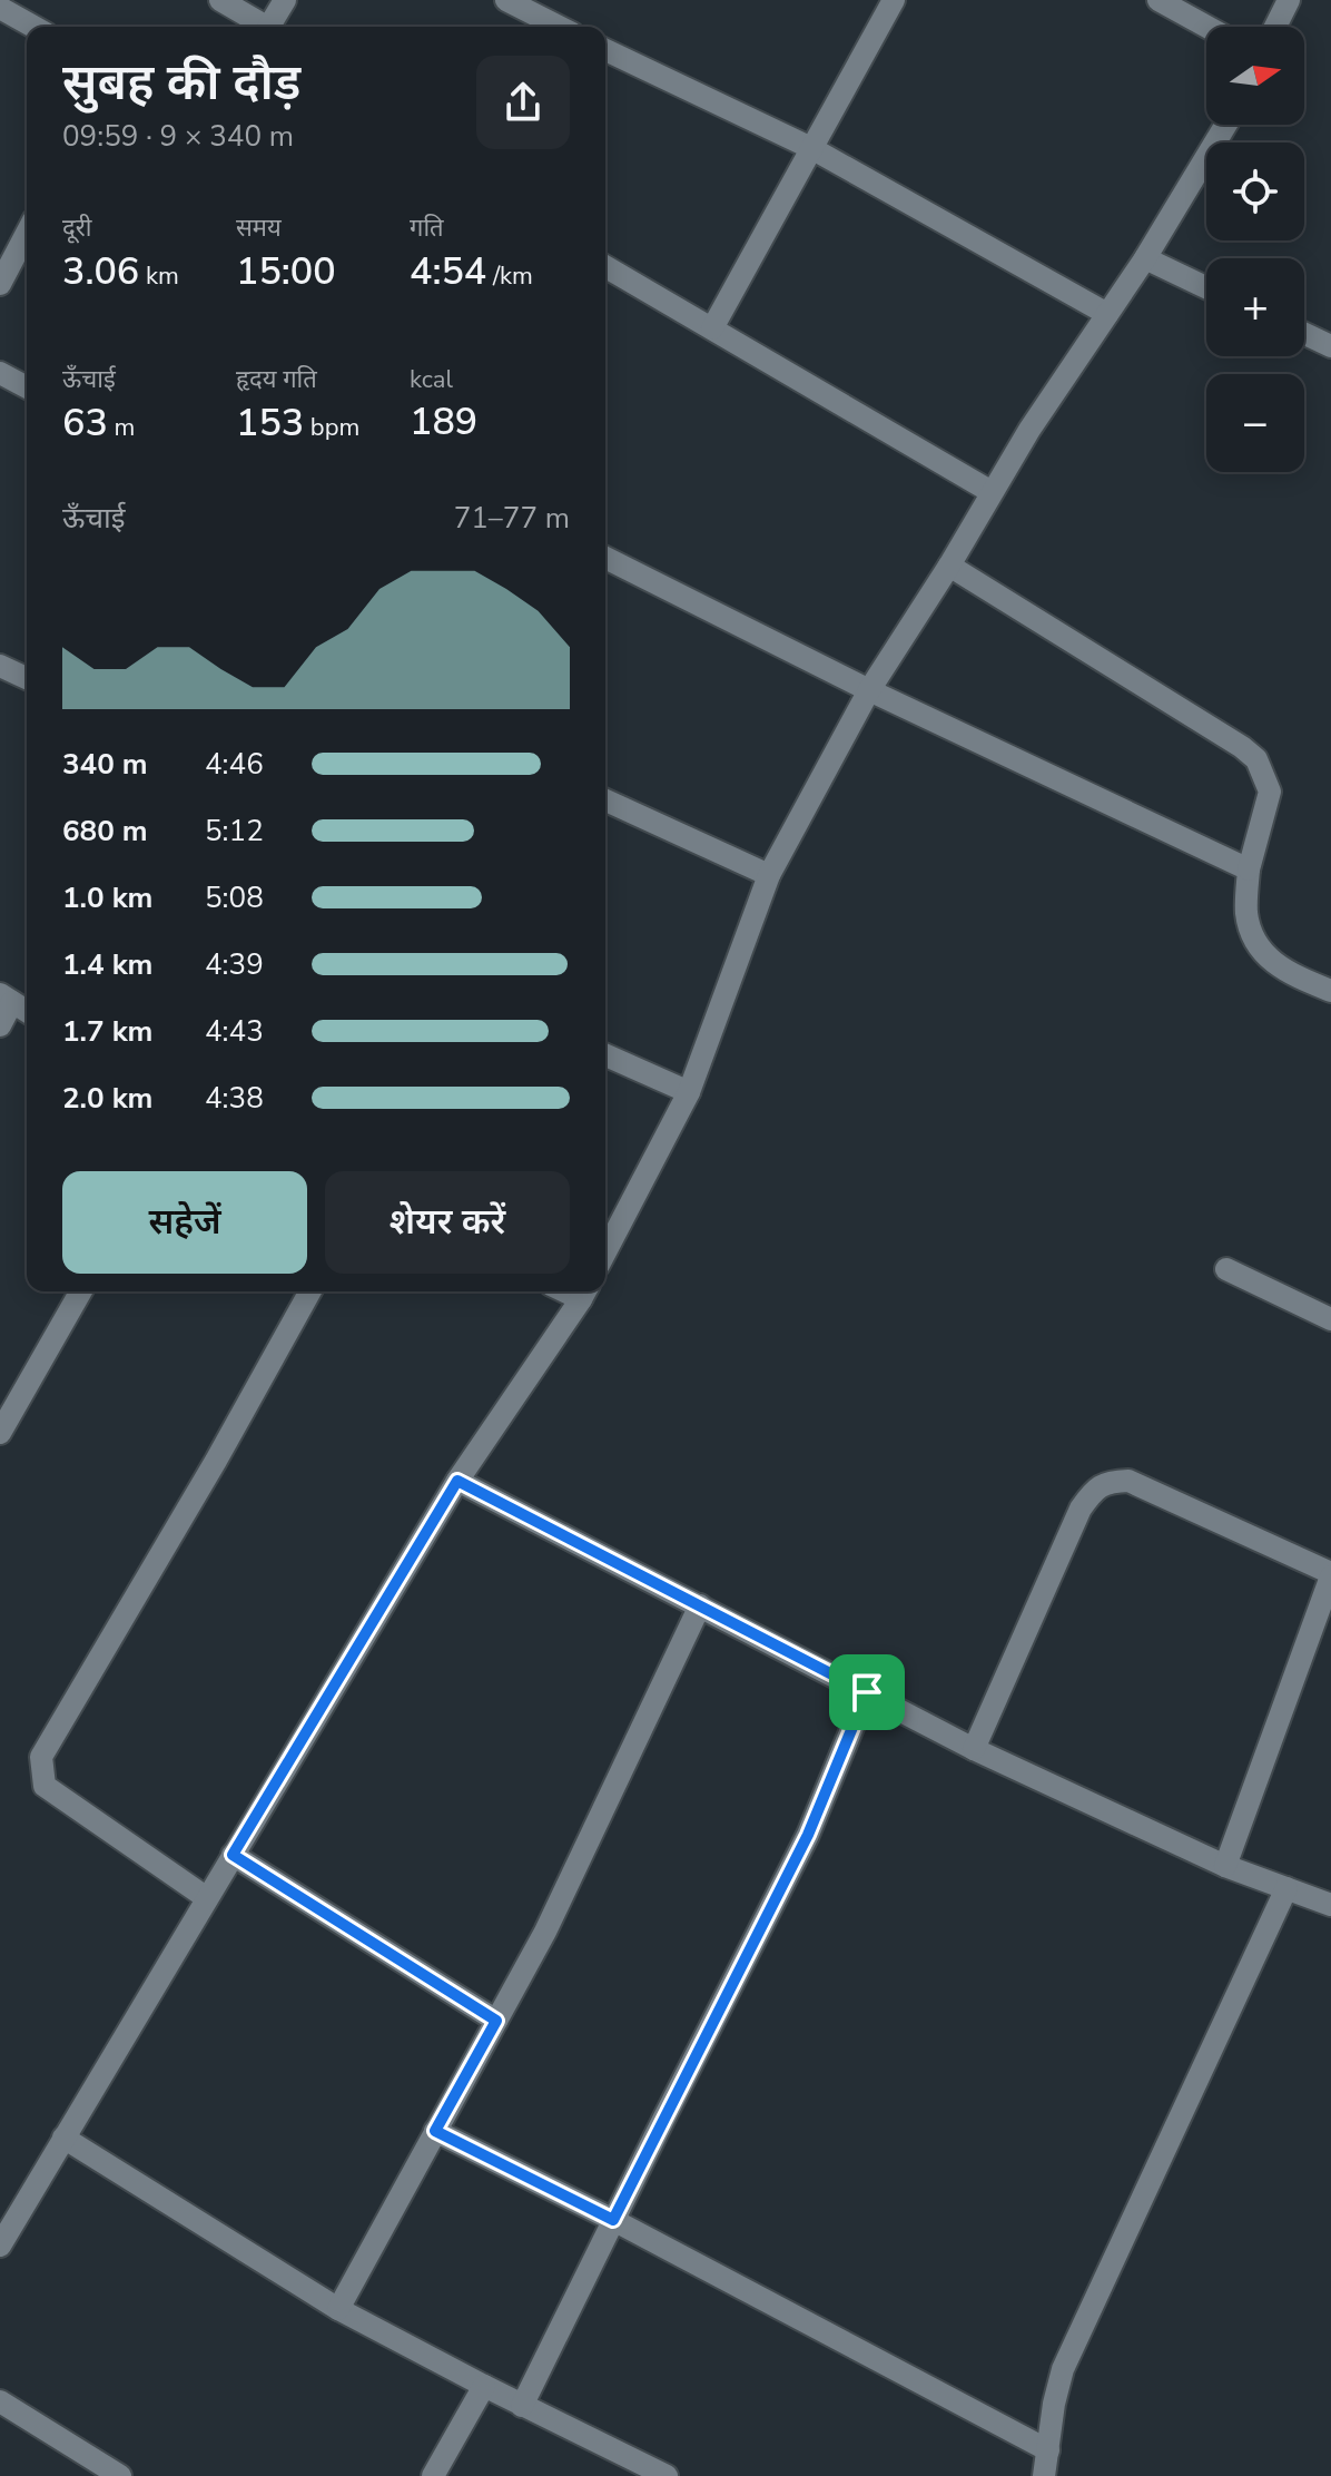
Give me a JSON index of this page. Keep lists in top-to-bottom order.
{
  "north": "right",
  "page": {
    "map_buttons": ["+", "−"],
    "heading": ["सुबह की दौड़", "09:59 · 9 × 340 m"],
    "stats": [
      ["दूरी", "3.06 km"],
      ["समय", "15:00"],
      ["गति", "4:54 /km"],
      ["ऊँचाई", "63 m"],
      ["हृदय गति", "153 bpm"],
      ["kcal", "189"]
    ],
    "chart": ["ऊँचाई", "71–77 m"],
    "list": [
      {
        "name": "340 m",
        "note": "4:46"
      },
      {
        "name": "680 m",
        "note": "5:12"
      },
      {
        "name": "1.0 km",
        "note": "5:08"
      },
      {
        "name": "1.4 km",
        "note": "4:39"
      },
      {
        "name": "1.7 km",
        "note": "4:43"
      },
      {
        "name": "2.0 km",
        "note": "4:38"
      }
    ],
    "buttons": ["सहेजें", "शेयर करें"]
  }
}
